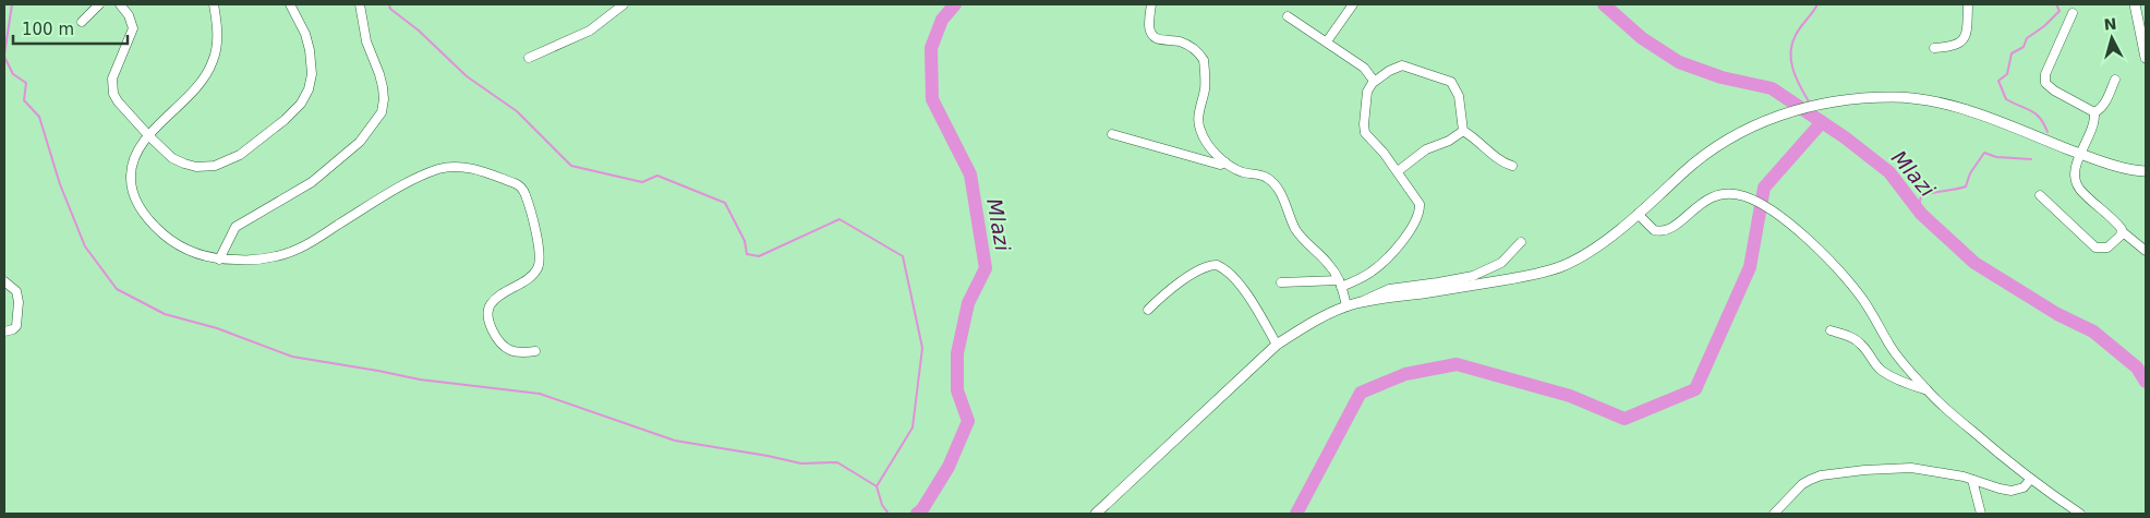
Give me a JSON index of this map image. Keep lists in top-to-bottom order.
{
  "water": ["Mlazi"],
  "scale_bar": "100 m",
  "north": "top"
}
